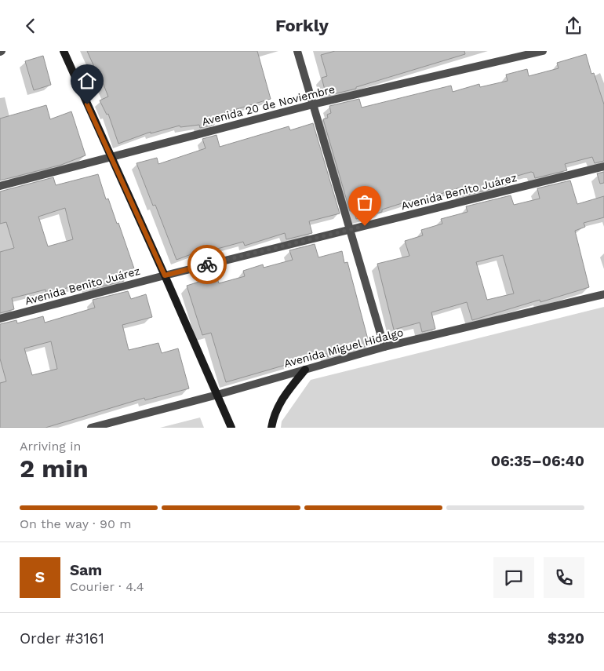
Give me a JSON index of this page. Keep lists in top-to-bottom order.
{
  "streets": {
    "street": ["Avenida 20 de Noviembre", "Avenida Benito Juárez", "Avenida Miguel Hidalgo"]
  },
  "page": {
    "header": "Forkly",
    "heading": ["2 min", "Arriving in", "06:35–06:40"],
    "panel": [
      "Sam",
      "Courier · 4.4",
      "Order #3161",
      "$320"
    ],
    "bar": "On the way · 90 m",
    "round": "S"
  }
}
